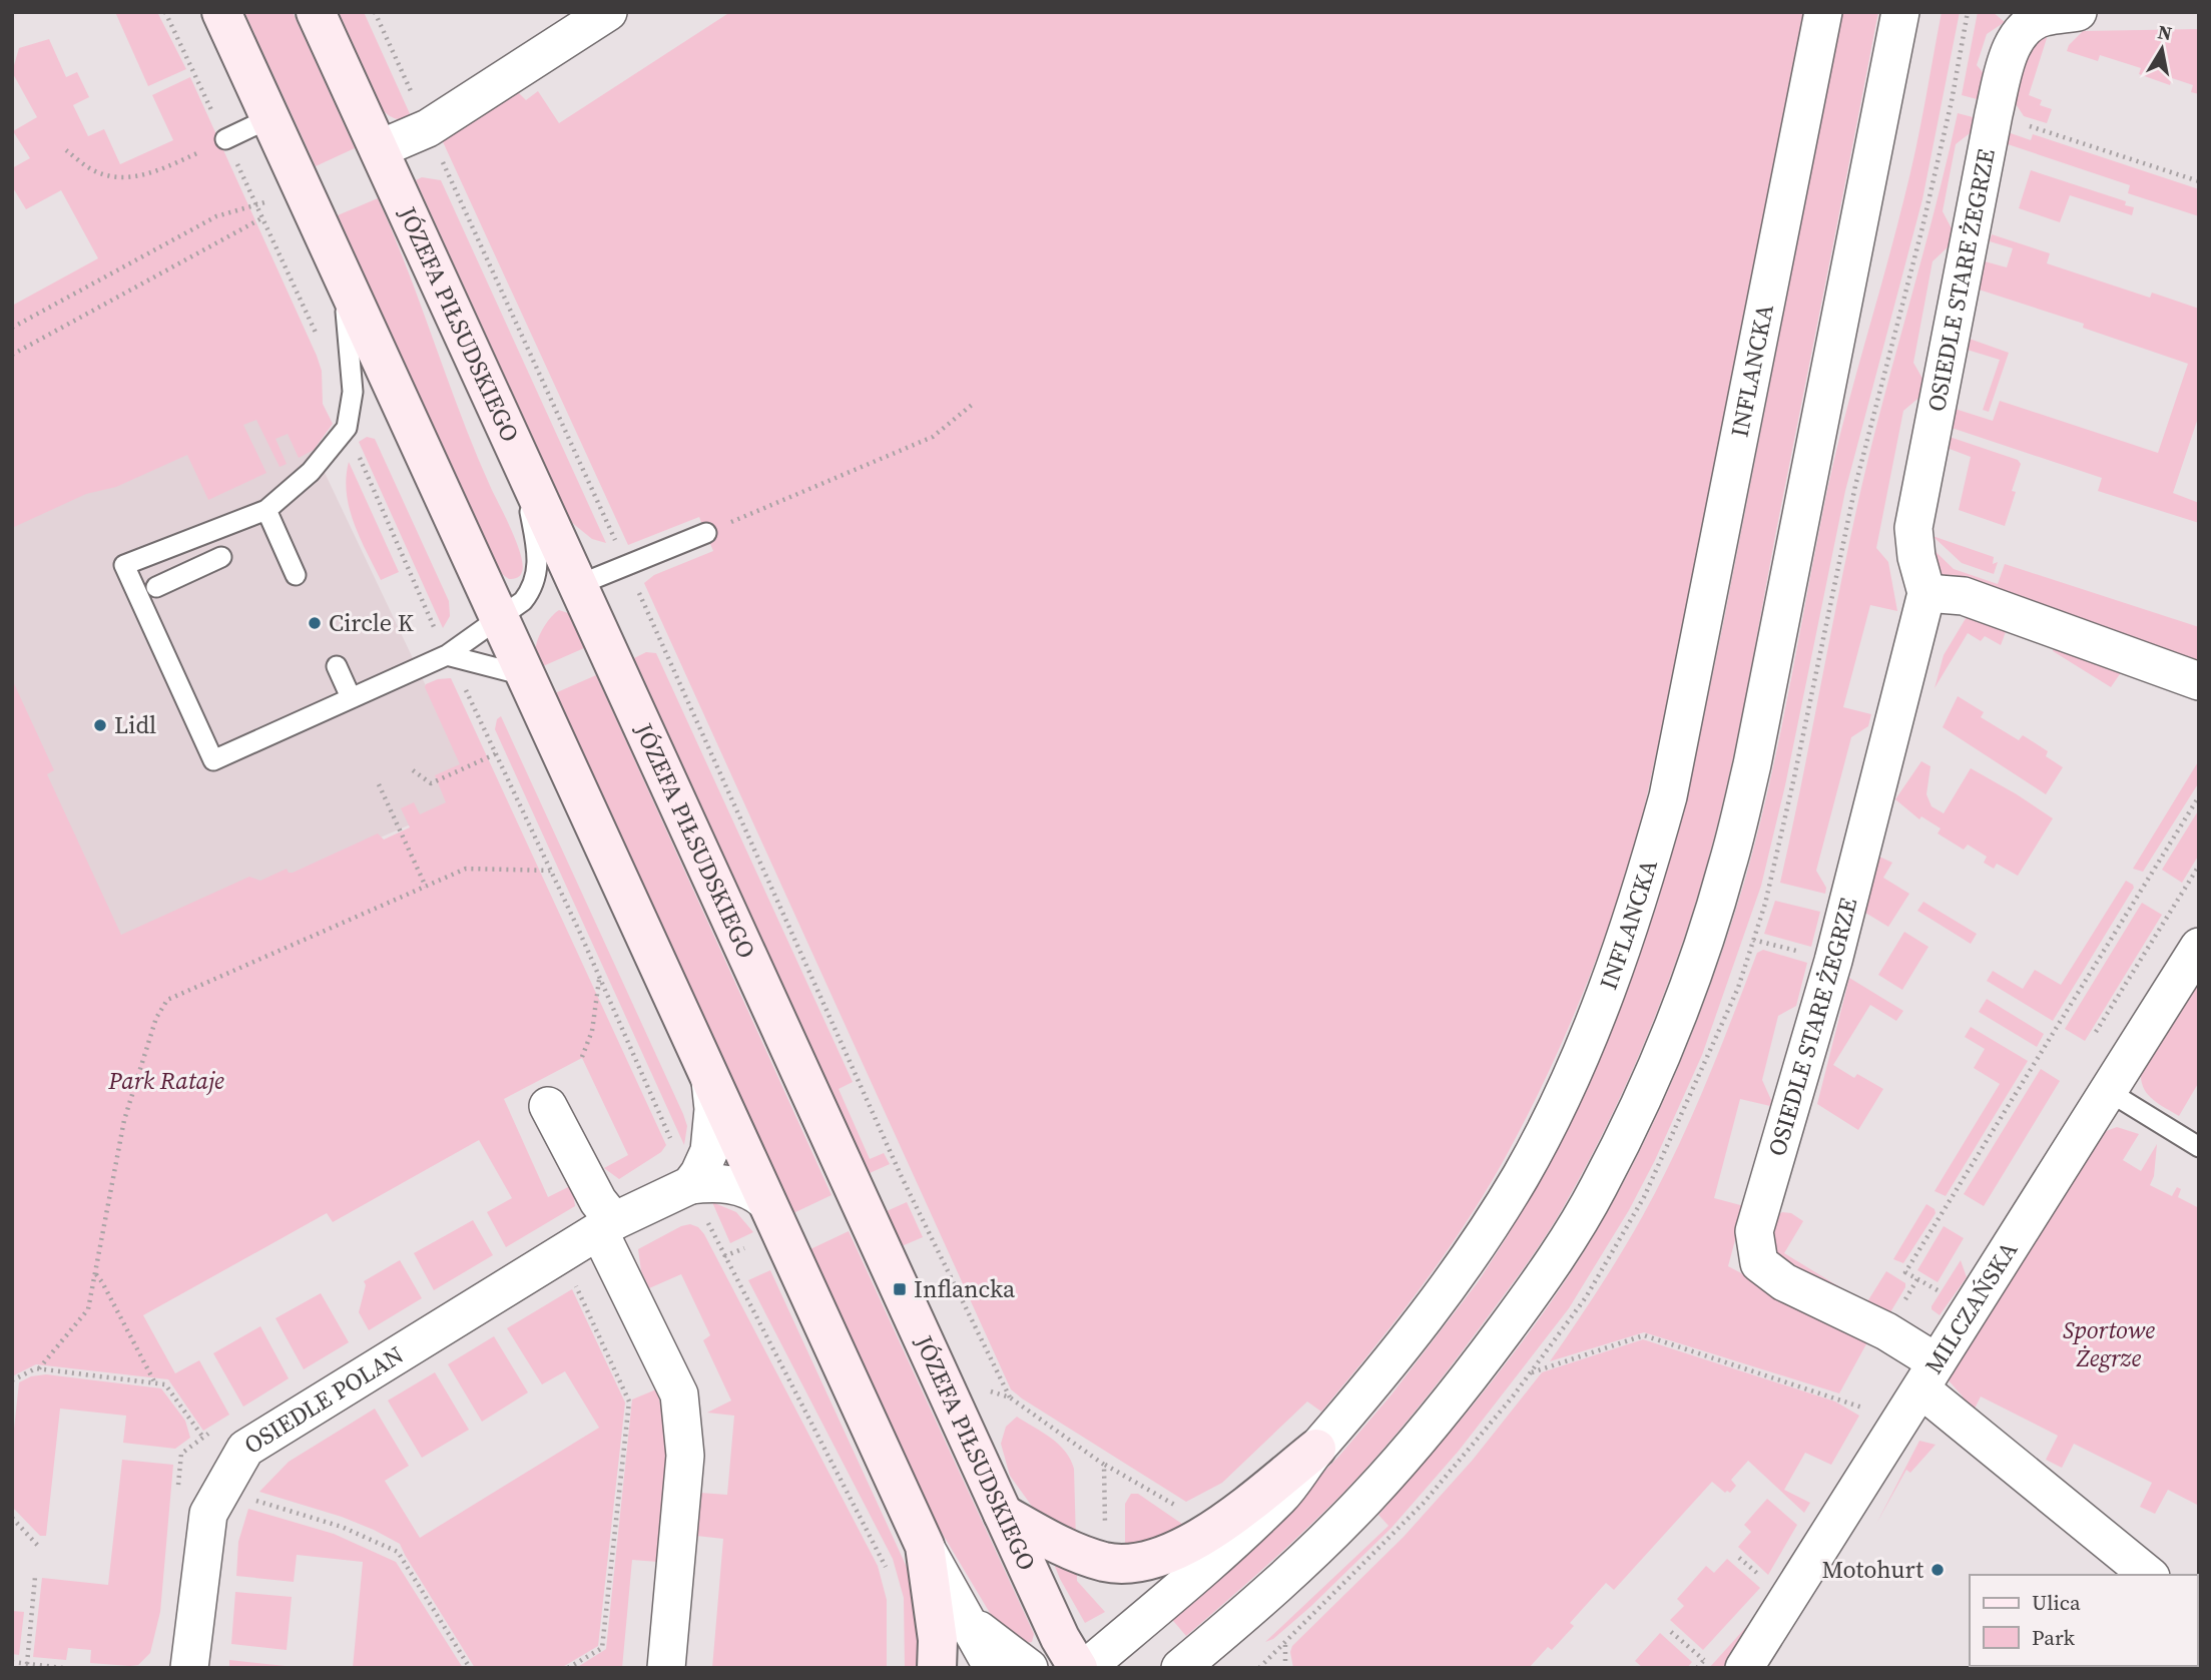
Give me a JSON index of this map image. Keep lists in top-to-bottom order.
{
  "streets": {
    "street": [
      "OSIEDLE STARE ŻEGRZE",
      "JÓZEFA PIŁSUDSKIEGO",
      "INFLANCKA",
      "MILCZAŃSKA",
      "OSIEDLE POLAN"
    ]
  },
  "crossings": [
    ["OSIEDLE STARE ŻEGRZE", "MILCZAŃSKA"]
  ],
  "parks": ["Park Rataje", "Sportowe Żegrze"],
  "places": {
    "other": ["Circle K", "Lidl", "Motohurt"],
    "transit": ["Inflancka"]
  },
  "legend": ["Ulica", "Park"],
  "north": "top"
}
